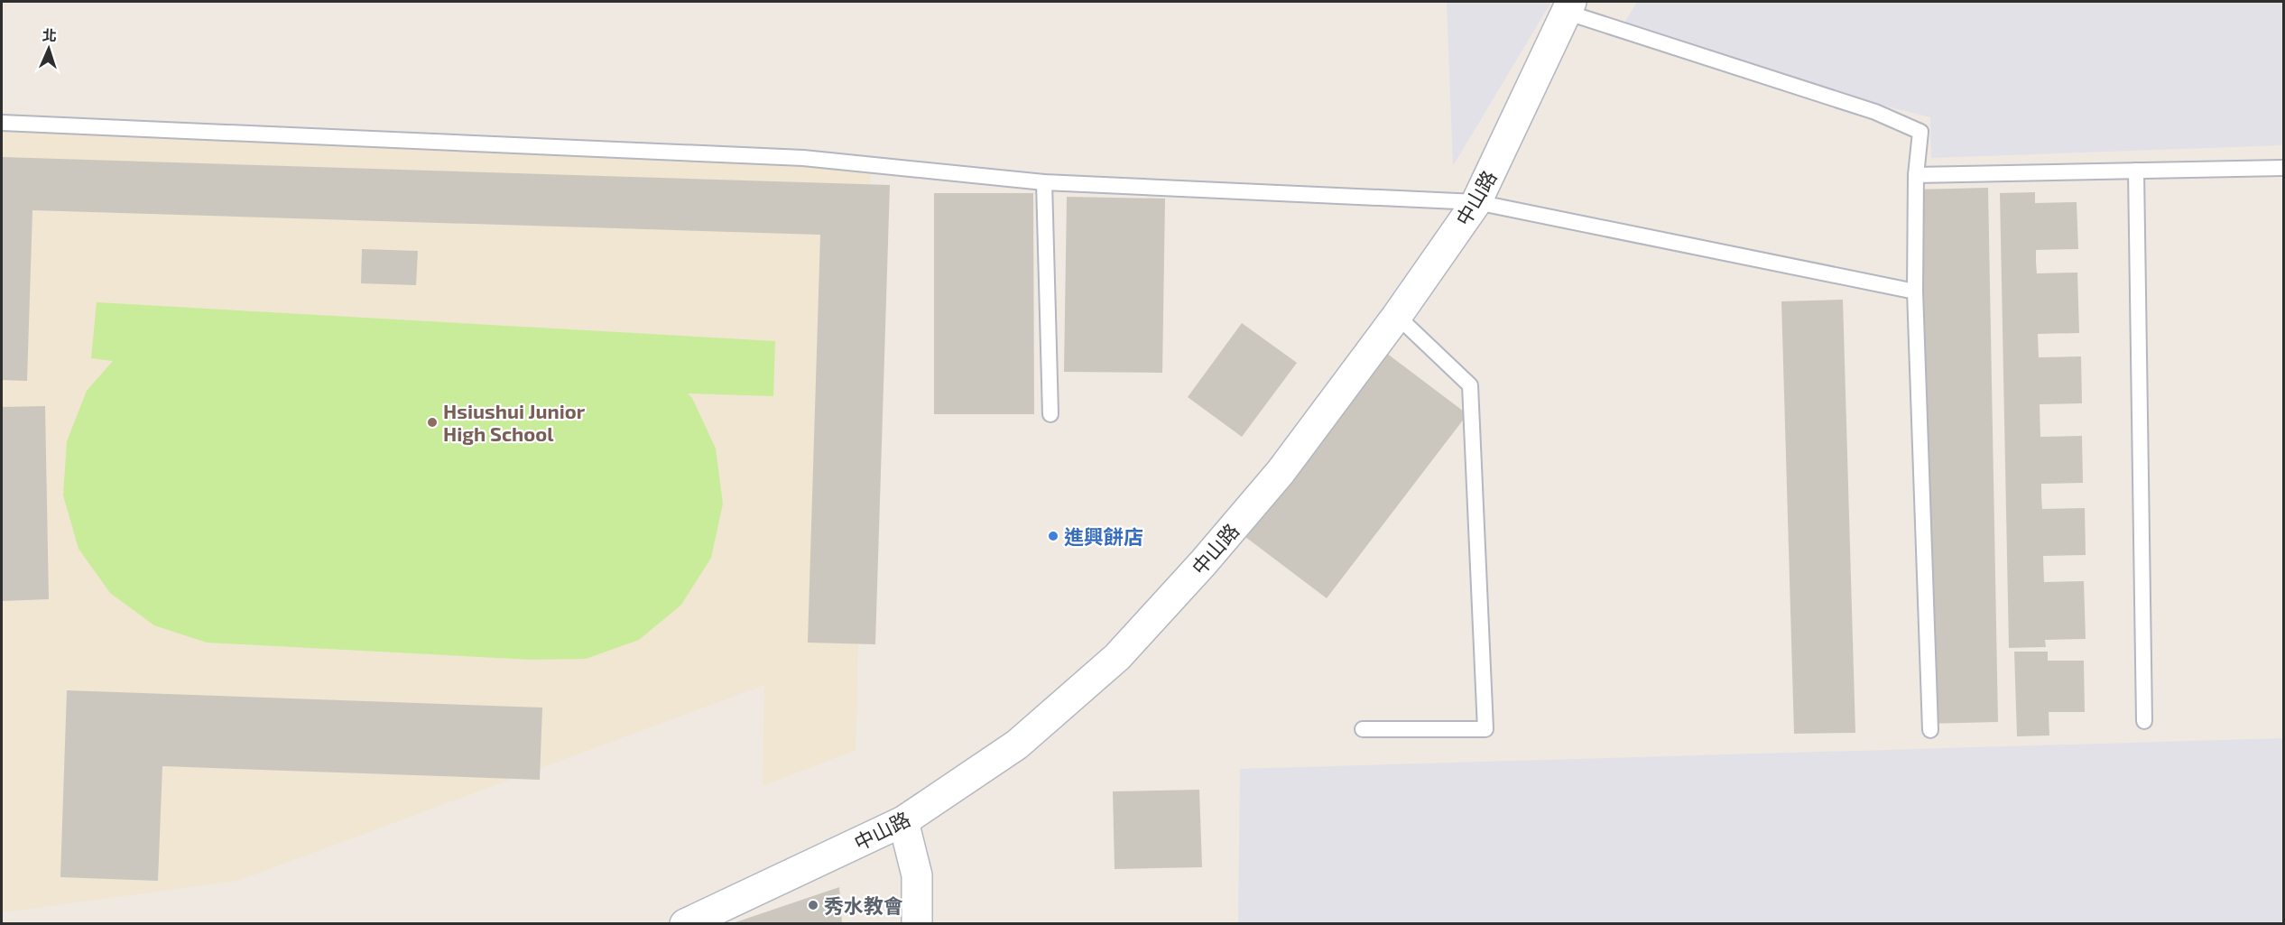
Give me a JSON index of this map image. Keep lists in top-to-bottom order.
{
  "streets": {
    "street": ["中山路"]
  },
  "places": ["Hsiushui Junior High School", "進興餅店", "秀水教會"],
  "north": "top"
}
